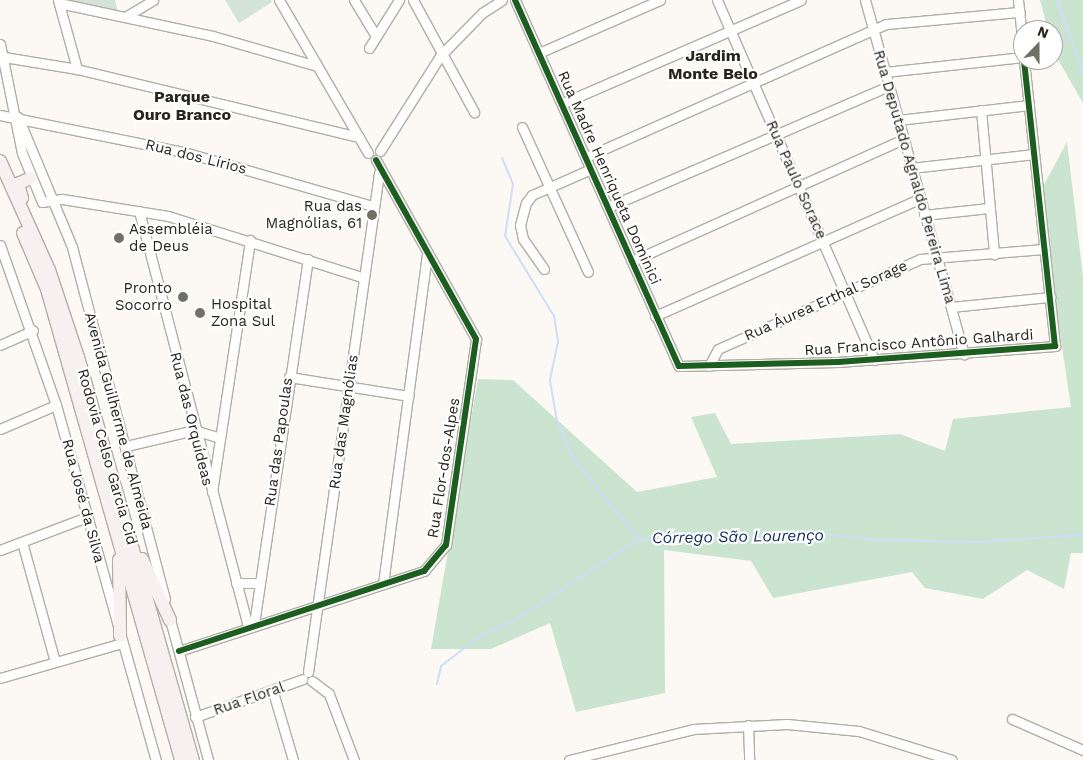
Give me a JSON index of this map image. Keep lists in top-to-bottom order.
{
  "streets": {
    "highway": ["Rodovia Celso Garcia Cid"],
    "street": [
      "Rua dos Lírios",
      "Rua Deputado Agnaldo Pereira Lima",
      "Rua Madre Henriqueta Dominici",
      "Rua Paulo Sorace",
      "Rua Áurea Erthal Sorage",
      "Rua Francisco Antônio Galhardi",
      "Rua das Orquídeas",
      "Avenida Guilherme de Almeida",
      "Rua das Magnólias",
      "Rua das Papoulas",
      "Rua Flor-dos-Alpes",
      "Rua José da Silva",
      "Rua Floral"
    ]
  },
  "crossings": [
    ["Rua dos Lírios", "Avenida Guilherme de Almeida"],
    ["Rua dos Lírios", "Rua das Magnólias"],
    ["Rua Deputado Agnaldo Pereira Lima", "Rua Áurea Erthal Sorage"],
    ["Rua Deputado Agnaldo Pereira Lima", "Rua Francisco Antônio Galhardi"],
    ["Rua Madre Henriqueta Dominici", "Rua Francisco Antônio Galhardi"],
    ["Rua Paulo Sorace", "Rua Áurea Erthal Sorage"],
    ["Rua Paulo Sorace", "Rua Francisco Antônio Galhardi"],
    ["Rua Áurea Erthal Sorage", "Rua Francisco Antônio Galhardi"],
    ["Rua das Orquídeas", "Rua das Papoulas"],
    ["Rua das Orquídeas", "Rua Flor-dos-Alpes"],
    ["Avenida Guilherme de Almeida", "Rua Flor-dos-Alpes"],
    ["Avenida Guilherme de Almeida", "Rua Floral"],
    ["Rua das Magnólias", "Rua Flor-dos-Alpes"],
    ["Rua das Magnólias", "Rua Floral"],
    ["Rua das Papoulas", "Rua Flor-dos-Alpes"]
  ],
  "districts": ["Jardim Monte Belo", "Parque Ouro Branco"],
  "water": ["Córrego São Lourenço"],
  "places": [
    "Rua das Magnólias, 61",
    "Assembléia de Deus",
    "Pronto Socorro",
    "Hospital Zona Sul"
  ],
  "north": "top"
}
